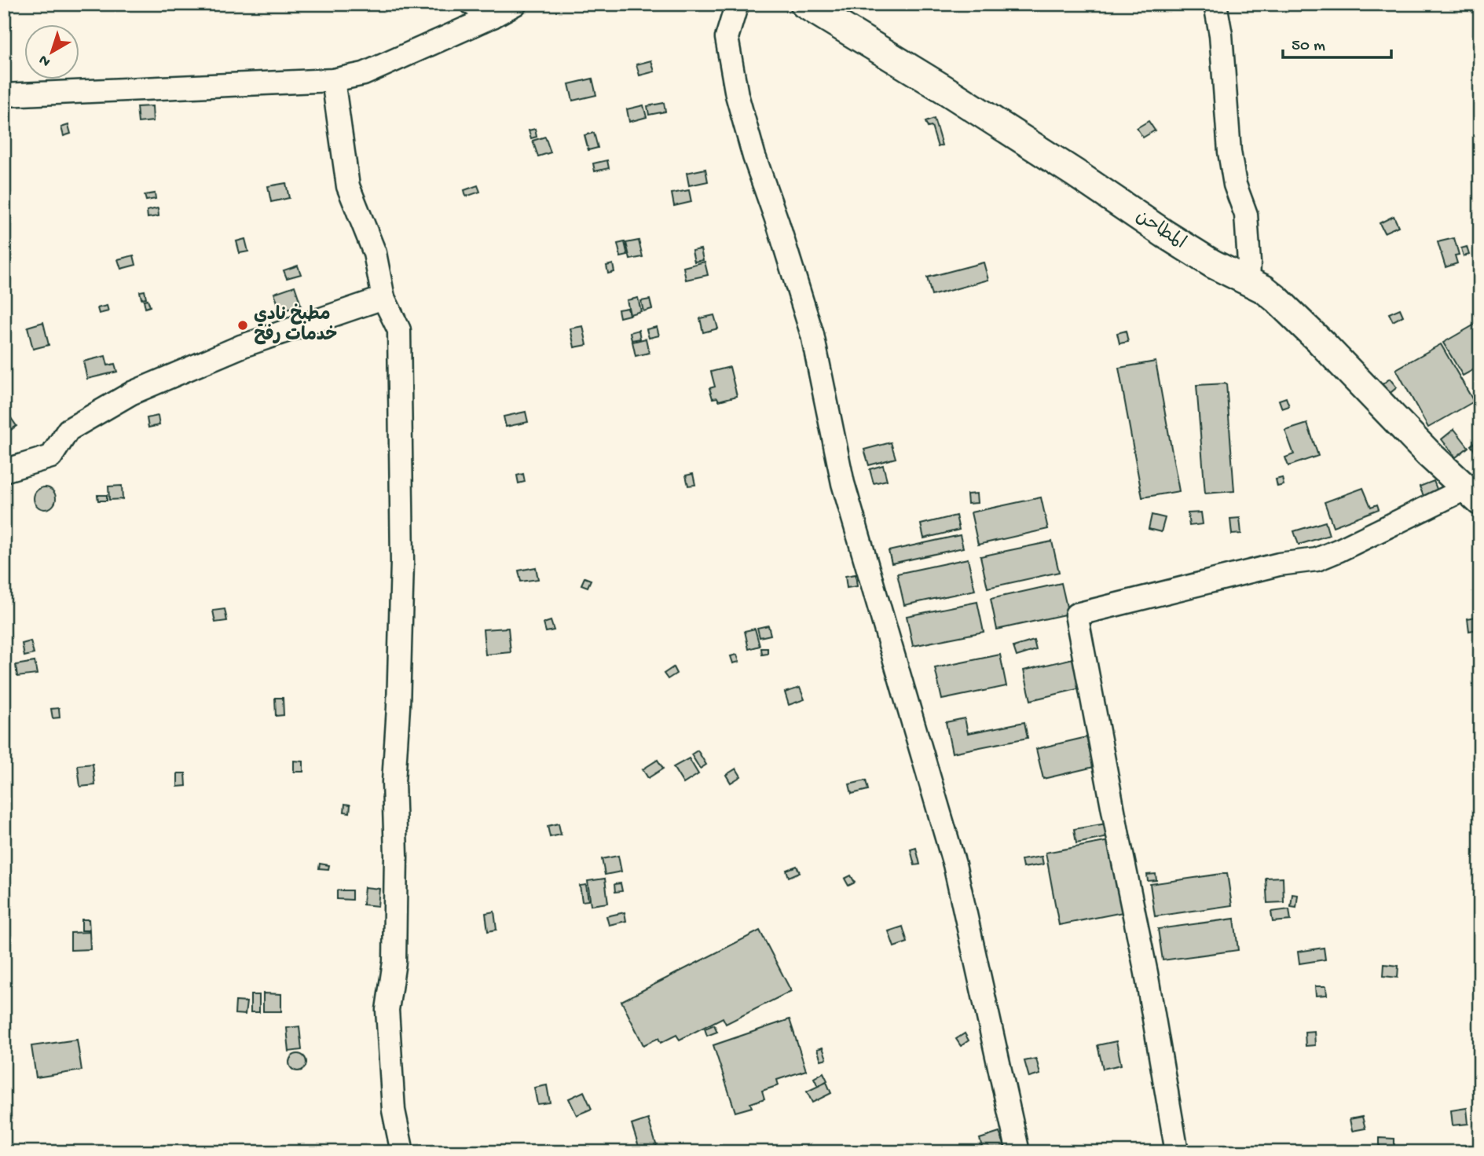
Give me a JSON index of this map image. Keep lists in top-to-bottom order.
{
  "streets": {
    "main road": ["المطاحن"]
  },
  "places": ["مطبخ نادي خدمات رفح"],
  "scale_bar": "50 m",
  "north": "bottom left"
}
